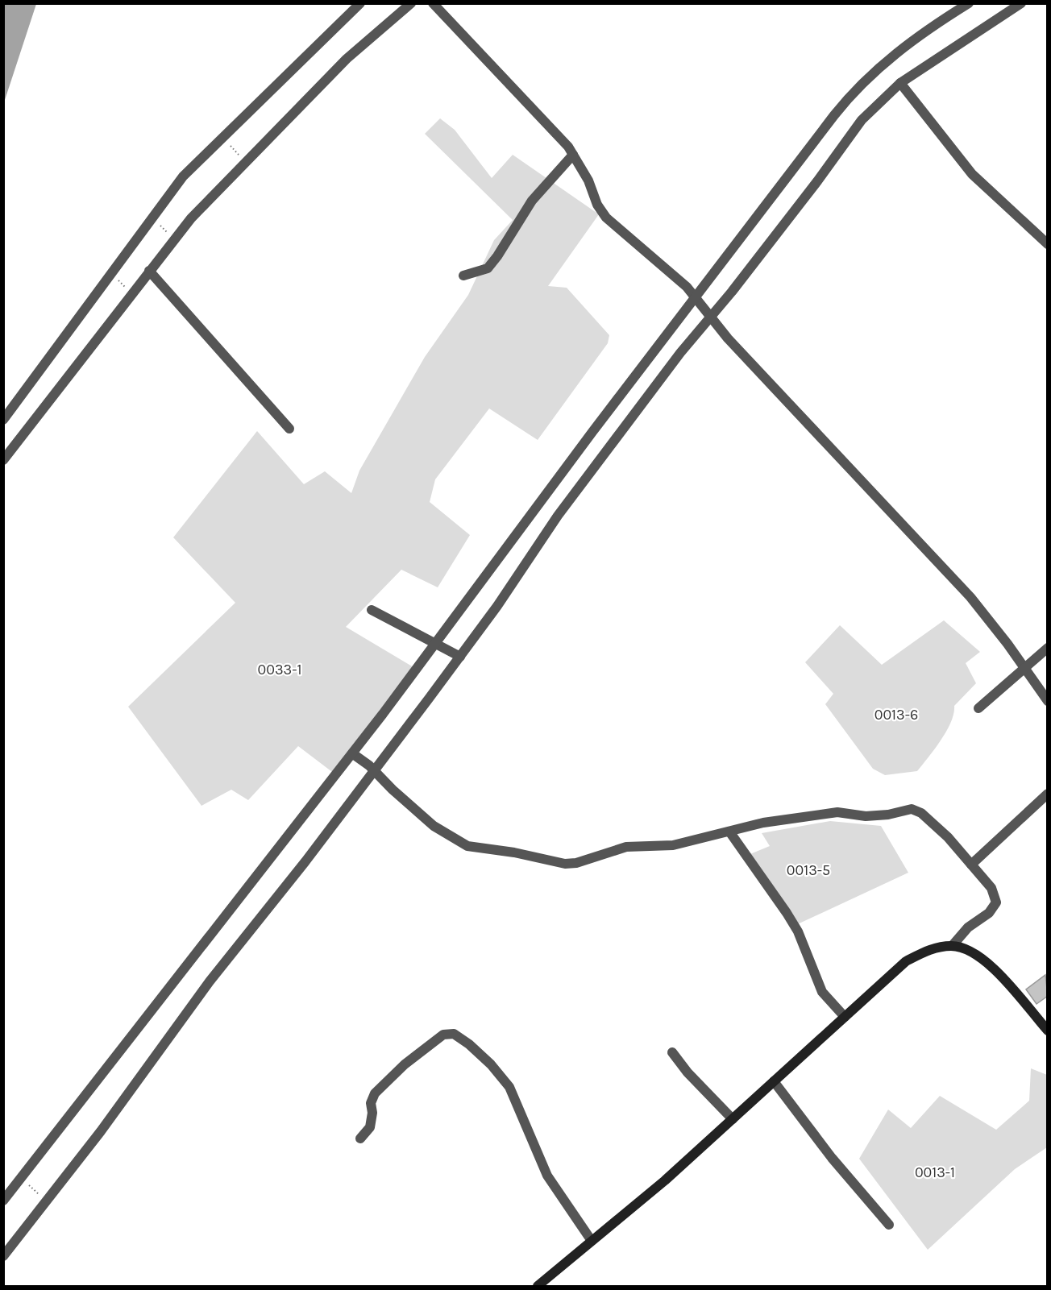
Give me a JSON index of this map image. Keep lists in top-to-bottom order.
{
  "parks": [
    "0033-1",
    "0013-6",
    "0013-5",
    "0013-1"
  ]
}
